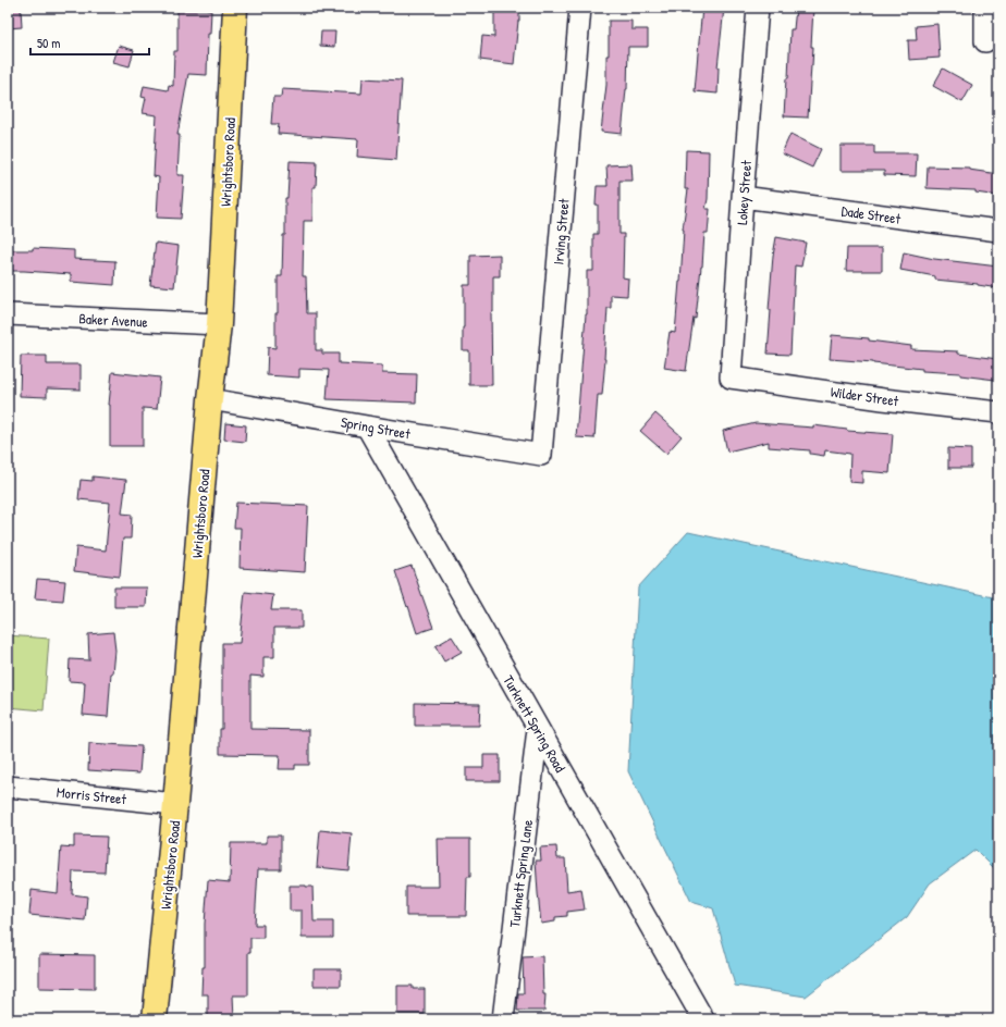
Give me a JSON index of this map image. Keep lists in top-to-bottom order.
{
  "streets": {
    "main road": ["Wrightsboro Road"],
    "street": [
      "Lokey Street",
      "Dade Street",
      "Irving Street",
      "Baker Avenue",
      "Wilder Street",
      "Spring Street",
      "Turknett Spring Road",
      "Morris Street",
      "Turknett Spring Lane"
    ]
  },
  "crossings": [
    ["Wrightsboro Road", "Baker Avenue"],
    ["Wrightsboro Road", "Spring Street"],
    ["Wrightsboro Road", "Morris Street"],
    ["Lokey Street", "Dade Street"],
    ["Lokey Street", "Wilder Street"],
    ["Irving Street", "Spring Street"],
    ["Spring Street", "Turknett Spring Road"],
    ["Turknett Spring Road", "Turknett Spring Lane"]
  ],
  "scale_bar": "50 m"
}
